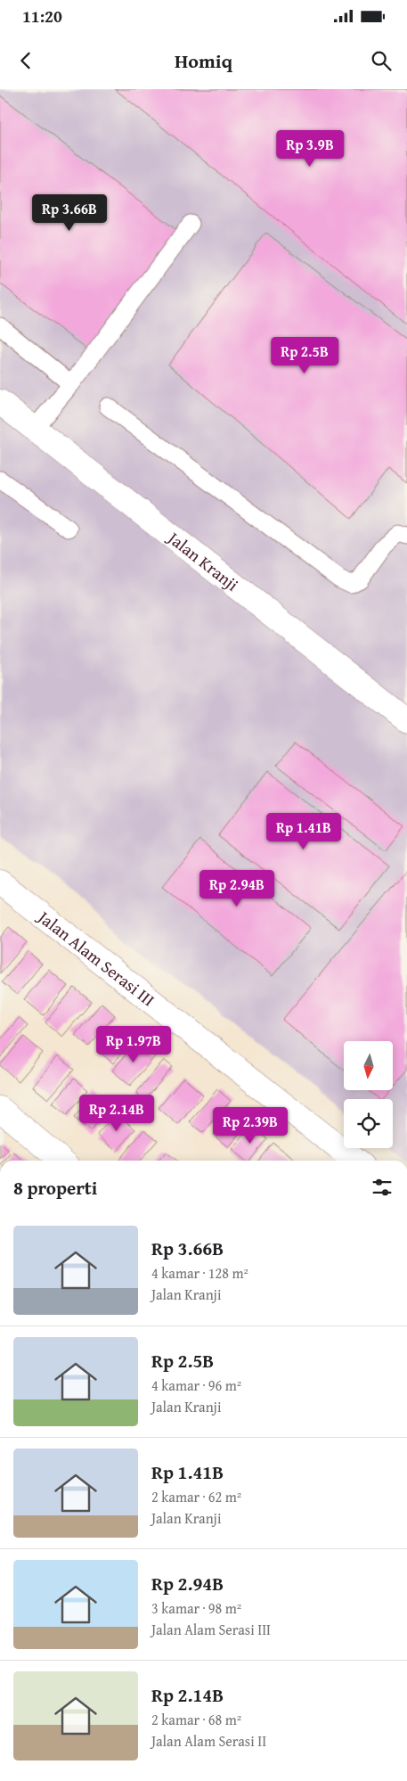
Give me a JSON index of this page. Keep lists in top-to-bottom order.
{
  "streets": {
    "street": ["Jalan Kranji", "Jalan Alam Serasi III"]
  },
  "north": "bottom",
  "page": {
    "status": "11:20",
    "header": "Homiq",
    "price": [
      "Rp 3.9B",
      "Rp 3.66B",
      "Rp 2.5B",
      "Rp 1.41B",
      "Rp 2.94B",
      "Rp 1.97B",
      "Rp 2.14B",
      "Rp 2.39B"
    ],
    "heading": "8 properti",
    "list": [
      {
        "name": "Rp 3.66B",
        "note": "4 kamar · 128 m² · Jalan Kranji"
      },
      {
        "name": "Rp 2.5B",
        "note": "4 kamar · 96 m² · Jalan Kranji"
      },
      {
        "name": "Rp 1.41B",
        "note": "2 kamar · 62 m² · Jalan Kranji"
      },
      {
        "name": "Rp 2.94B",
        "note": "3 kamar · 98 m² · Jalan Alam Serasi III"
      },
      {
        "name": "Rp 2.14B",
        "note": "2 kamar · 68 m² · Jalan Alam Serasi II"
      }
    ]
  }
}
